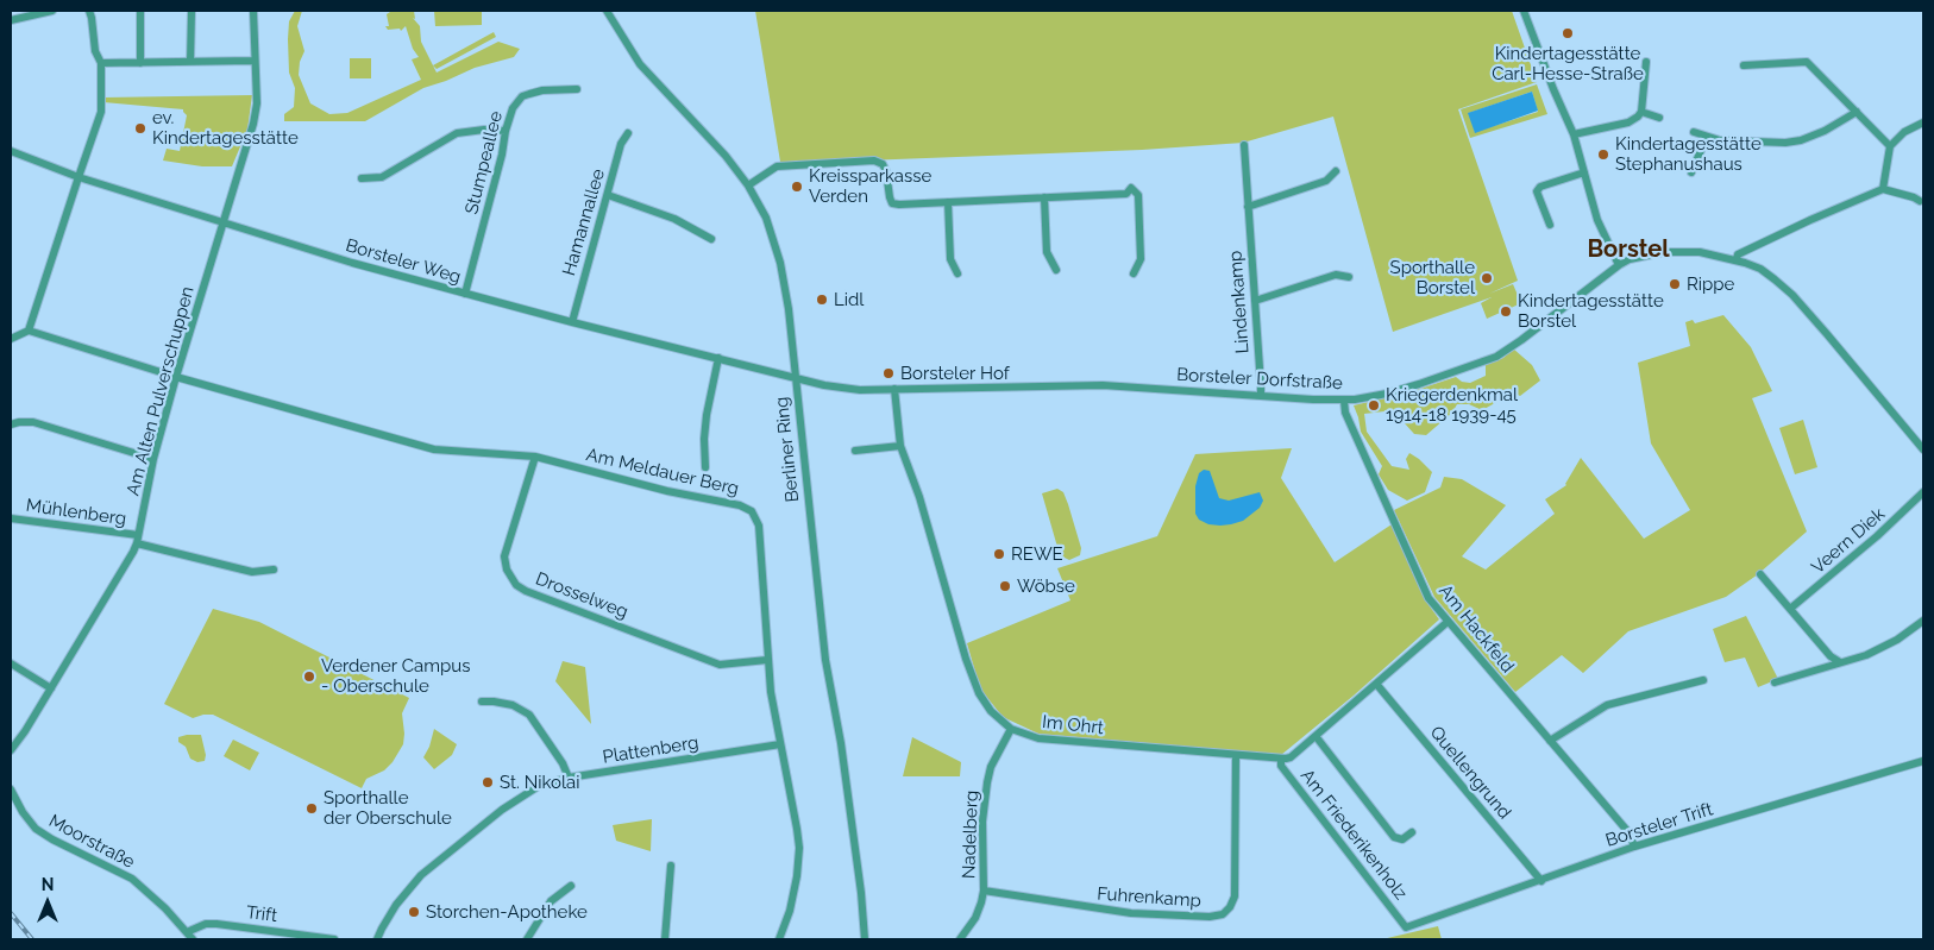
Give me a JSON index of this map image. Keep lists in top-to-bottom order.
{
  "streets": {
    "street": [
      "Stumpeallee",
      "Hamannallee",
      "Borsteler Weg",
      "Lindenkamp",
      "Borsteler Dorfstraße",
      "Am Alten Pulverschuppen",
      "Berliner Ring",
      "Am Meldauer Berg",
      "Mühlenberg",
      "Veern Diek",
      "Drosselweg",
      "Am Hackfeld",
      "Im Ohrt",
      "Plattenberg",
      "Quellengrund",
      "Borsteler Trift",
      "Nadelberg",
      "Am Friederikenholz",
      "Moorstraße",
      "Fuhrenkamp",
      "Trift"
    ]
  },
  "crossings": [
    ["Stumpeallee", "Borsteler Weg"],
    ["Hamannallee", "Borsteler Weg"],
    ["Borsteler Weg", "Borsteler Dorfstraße"],
    ["Borsteler Weg", "Am Alten Pulverschuppen"],
    ["Borsteler Weg", "Berliner Ring"],
    ["Lindenkamp", "Borsteler Dorfstraße"],
    ["Borsteler Dorfstraße", "Berliner Ring"],
    ["Borsteler Dorfstraße", "Am Hackfeld"],
    ["Borsteler Dorfstraße", "Im Ohrt"],
    ["Am Alten Pulverschuppen", "Am Meldauer Berg"],
    ["Am Alten Pulverschuppen", "Mühlenberg"],
    ["Am Meldauer Berg", "Drosselweg"],
    ["Am Meldauer Berg", "Plattenberg"],
    ["Am Hackfeld", "Borsteler Trift"],
    ["Im Ohrt", "Nadelberg"],
    ["Im Ohrt", "Am Friederikenholz"],
    ["Im Ohrt", "Fuhrenkamp"],
    ["Quellengrund", "Borsteler Trift"],
    ["Borsteler Trift", "Am Friederikenholz"],
    ["Nadelberg", "Fuhrenkamp"],
    ["Moorstraße", "Trift"]
  ],
  "districts": ["Borstel"],
  "places": [
    "Kindertagesstätte Carl-Hesse-Straße",
    "ev. Kindertagesstätte",
    "Kindertagesstätte Stephanushaus",
    "Kreissparkasse Verden",
    "Sporthalle Borstel",
    "Rippe",
    "Lidl",
    "Kindertagesstätte Borstel",
    "Borsteler Hof",
    "Kriegerdenkmal 1914-18 1939-45",
    "REWE",
    "Wöbse",
    "Verdener Campus - Oberschule",
    "St. Nikolai",
    "Sporthalle der Oberschule",
    "Storchen-Apotheke"
  ],
  "north": "top"
}
